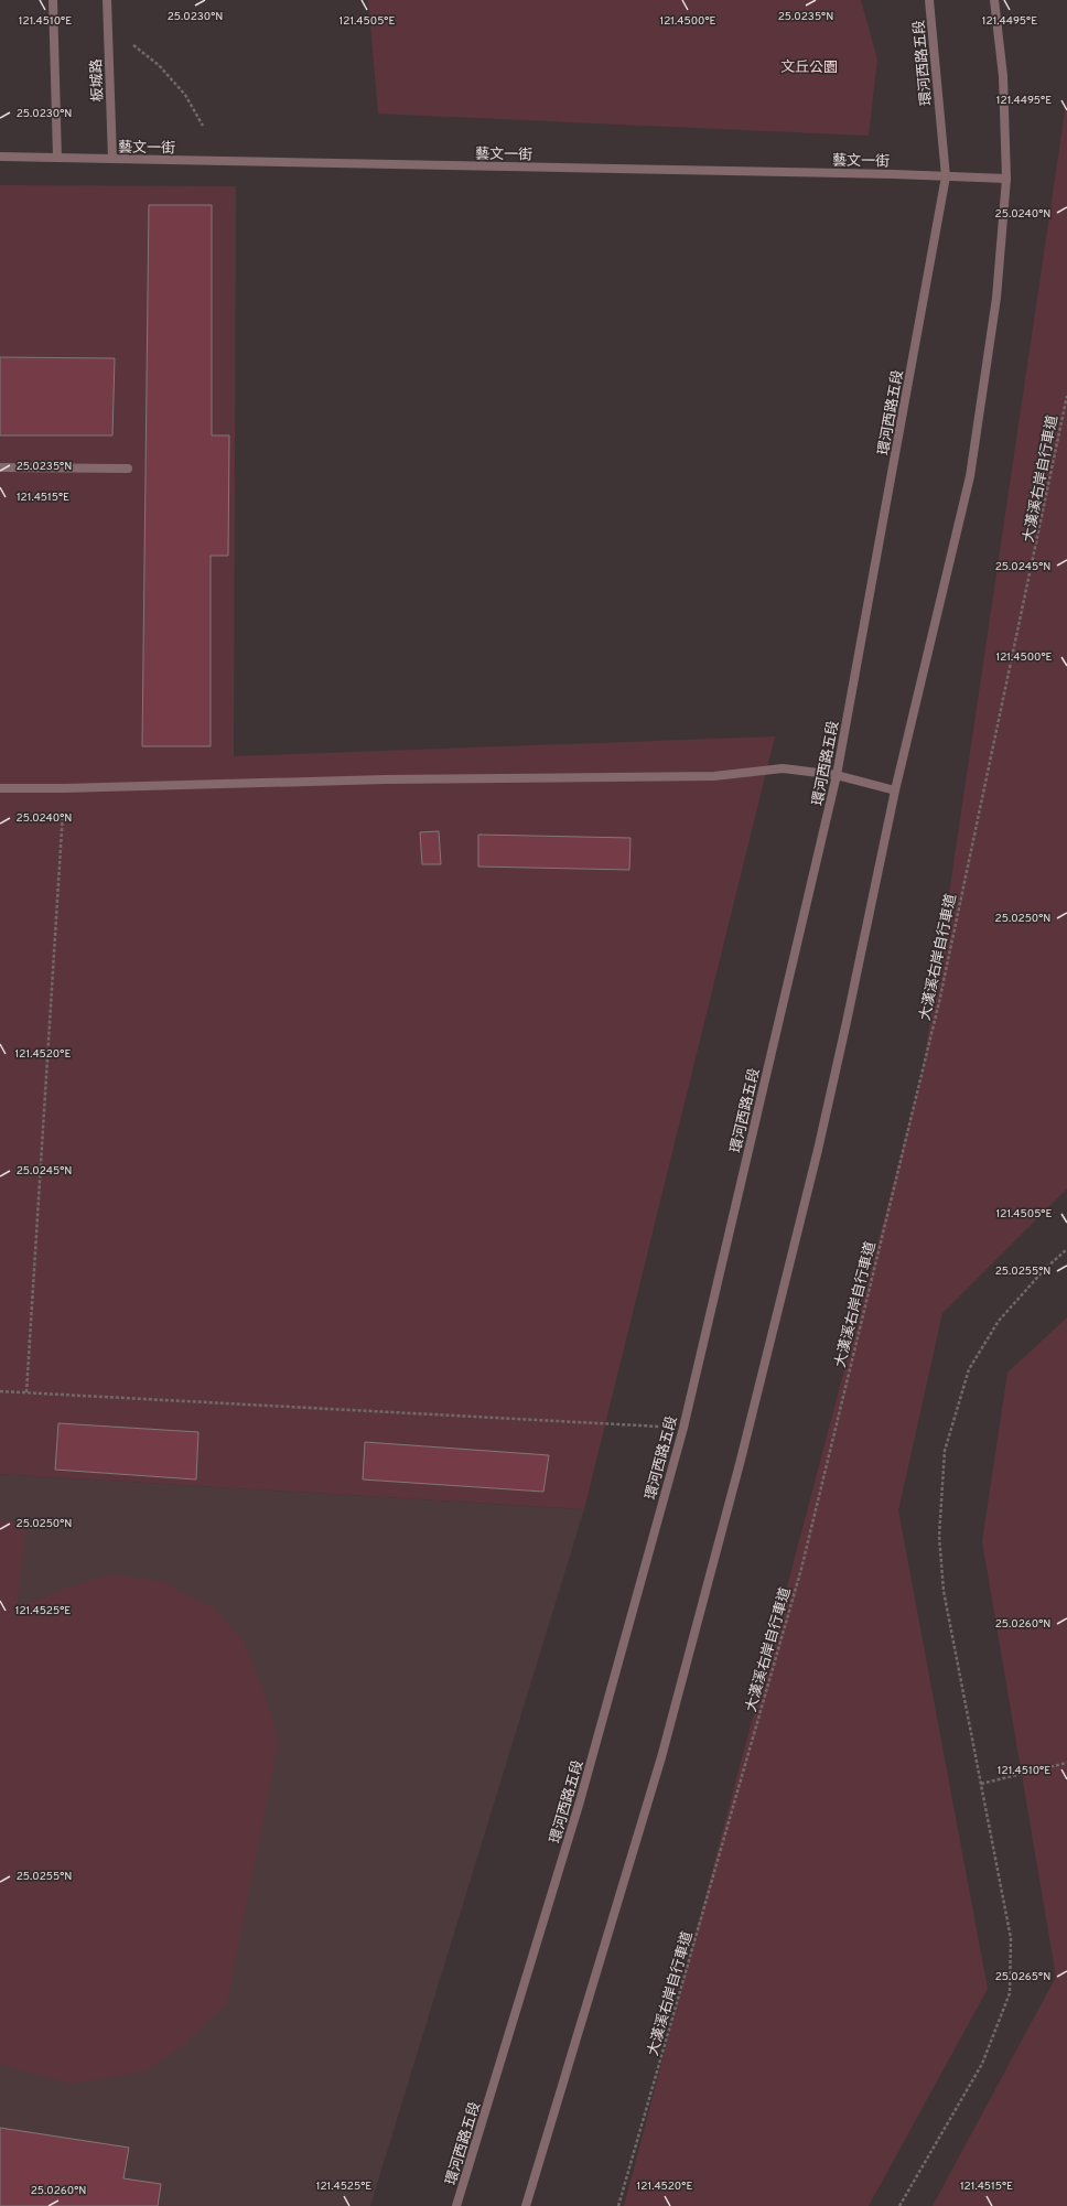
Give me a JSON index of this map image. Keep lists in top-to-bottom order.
{
  "streets": {
    "street": ["環河西路五段", "板城路", "藝文一街"],
    "path": ["大漢溪右岸自行車道"]
  },
  "crossings": [
    ["環河西路五段", "藝文一街"],
    ["板城路", "藝文一街"]
  ],
  "parks": ["文丘公園"],
  "coordinates": [
    "25.0230°N",
    "25.0235°N",
    "121.4495°E",
    "121.4510°E",
    "121.4505°E",
    "121.4500°E",
    "25.0240°N",
    "121.4515°E",
    "25.0245°N",
    "25.0250°N",
    "121.4520°E",
    "25.0255°N",
    "121.4525°E",
    "25.0260°N",
    "25.0265°N"
  ]
}
